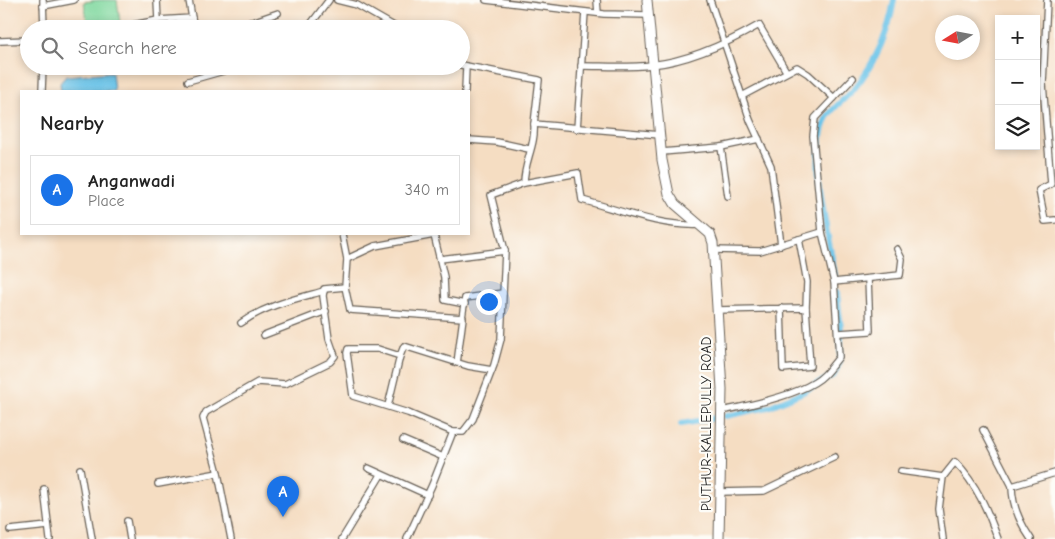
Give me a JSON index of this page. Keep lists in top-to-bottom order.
{
  "streets": {
    "main road": ["PUTHUR-KALLEPULLY ROAD"]
  },
  "north": "left",
  "page": {
    "map_buttons": ["+", "−"],
    "search": "Search here",
    "heading": "Nearby",
    "list": [
      {
        "mark": "A",
        "name": "Anganwadi",
        "note": "Place",
        "value": "340 m"
      }
    ],
    "pins": "A"
  }
}
